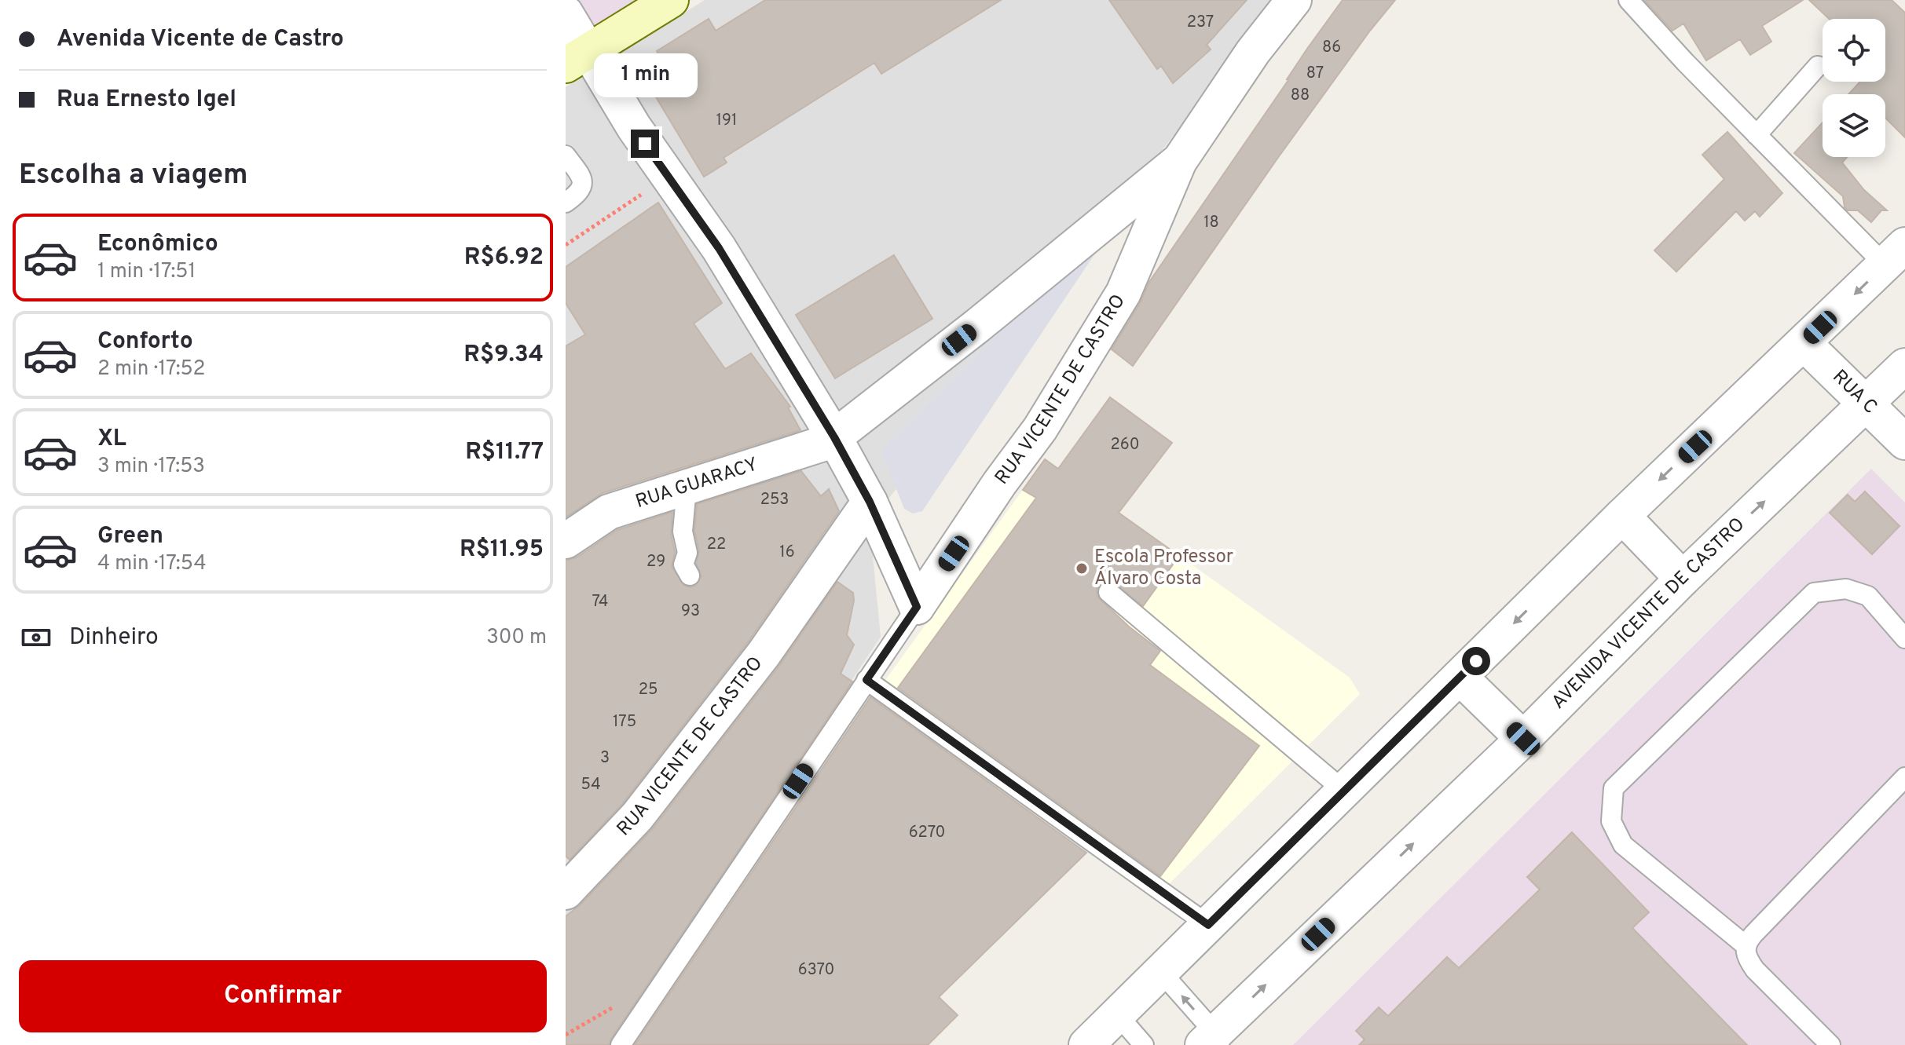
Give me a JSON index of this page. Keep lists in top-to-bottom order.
{
  "streets": {
    "street": [
      "RUA VICENTE DE CASTRO",
      "RUA C",
      "RUA GUARACY",
      "AVENIDA VICENTE DE CASTRO"
    ]
  },
  "crossings": [
    ["RUA VICENTE DE CASTRO", "RUA GUARACY"],
    ["RUA C", "AVENIDA VICENTE DE CASTRO"]
  ],
  "places": ["Escola Professor Álvaro Costa"],
  "house_numbers": [
    "237",
    "86",
    "87",
    "88",
    "191",
    "18",
    "260",
    "253",
    "22",
    "16",
    "29",
    "74",
    "93",
    "25",
    "175",
    "3",
    "54",
    "6270",
    "6370"
  ],
  "page": {
    "banner": ["Avenida Vicente de Castro", "Rua Ernesto Igel"],
    "bubble": "1 min",
    "heading": "Escolha a viagem",
    "list": [
      {
        "name": "Econômico",
        "note": "1 min · 17:51",
        "value": "R$6.92"
      },
      {
        "name": "Conforto",
        "note": "2 min · 17:52",
        "value": "R$9.34"
      },
      {
        "name": "XL",
        "note": "3 min · 17:53",
        "value": "R$11.77"
      },
      {
        "name": "Green",
        "note": "4 min · 17:54",
        "value": "R$11.95"
      }
    ],
    "pay": ["Dinheiro", "300 m"],
    "buttons": "Confirmar"
  }
}
